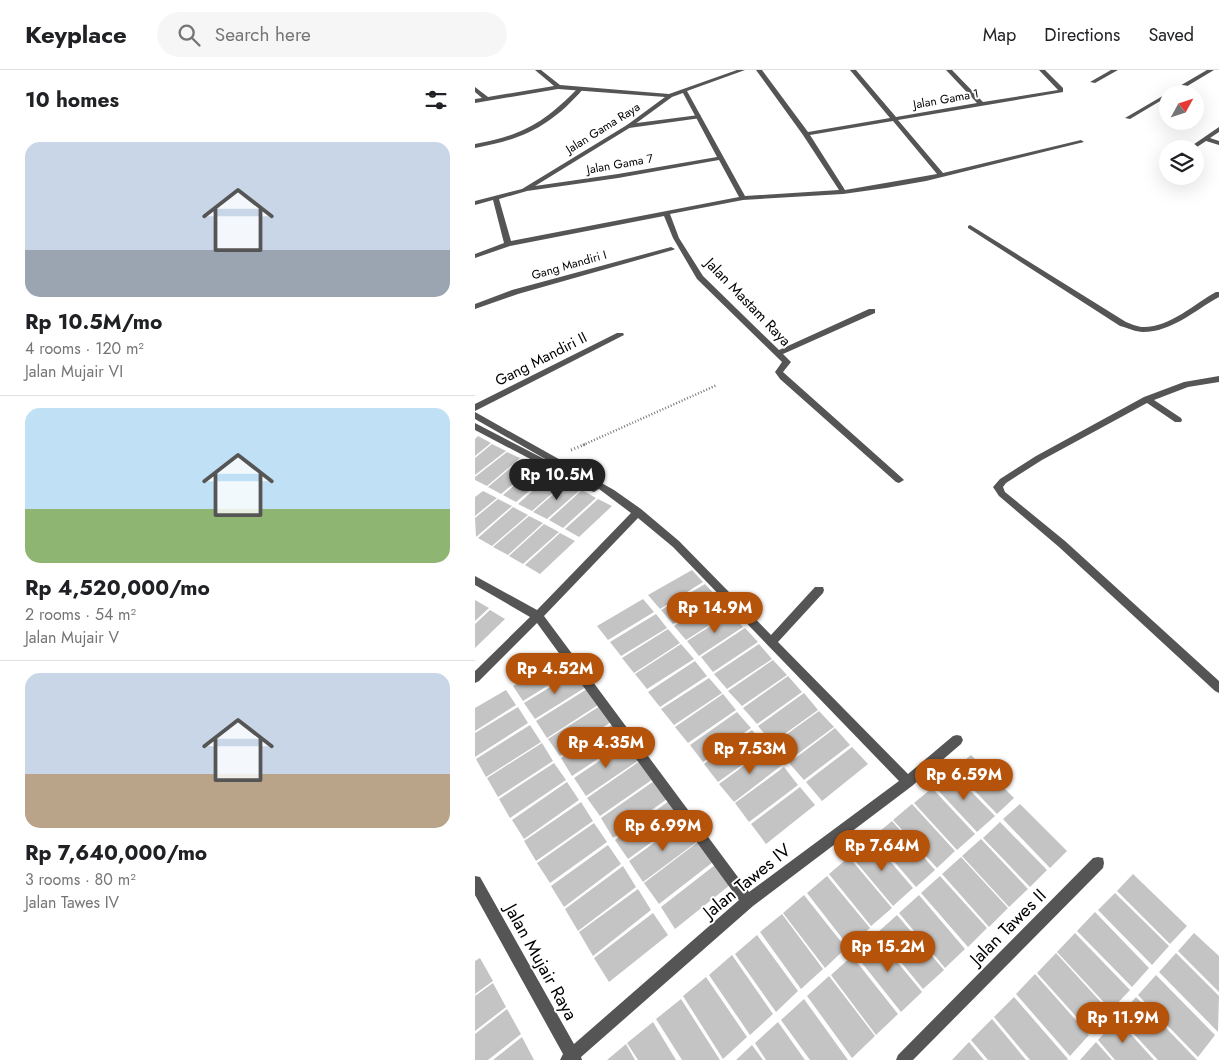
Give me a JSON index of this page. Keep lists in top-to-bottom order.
{
  "streets": {
    "street": [
      "Jalan Gama 1",
      "Jalan Gama Raya",
      "Jalan Gama 7",
      "Gang Mandiri I",
      "Jalan Mastam Raya",
      "Gang Mandiri II",
      "Jalan Tawes IV",
      "Jalan Tawes II",
      "Jalan Mujair Raya"
    ]
  },
  "crossings": [
    ["Jalan Gama Raya", "Jalan Gama 7"],
    ["Jalan Tawes IV", "Jalan Mujair Raya"]
  ],
  "north": "top right",
  "page": {
    "header": "Keyplace",
    "search": "Search here",
    "nav": ["Map", "Directions", "Saved"],
    "heading": "10 homes",
    "list": [
      {
        "name": "Rp 10.5M/mo",
        "note": "4 rooms · 120 m² · Jalan Mujair VI"
      },
      {
        "name": "Rp 4,520,000/mo",
        "note": "2 rooms · 54 m² · Jalan Mujair V"
      },
      {
        "name": "Rp 7,640,000/mo",
        "note": "3 rooms · 80 m² · Jalan Tawes IV"
      }
    ],
    "price": [
      "Rp 10.5M",
      "Rp 14.9M",
      "Rp 4.52M",
      "Rp 4.35M",
      "Rp 7.53M",
      "Rp 6.59M",
      "Rp 6.99M",
      "Rp 7.64M",
      "Rp 15.2M",
      "Rp 11.9M"
    ]
  }
}
